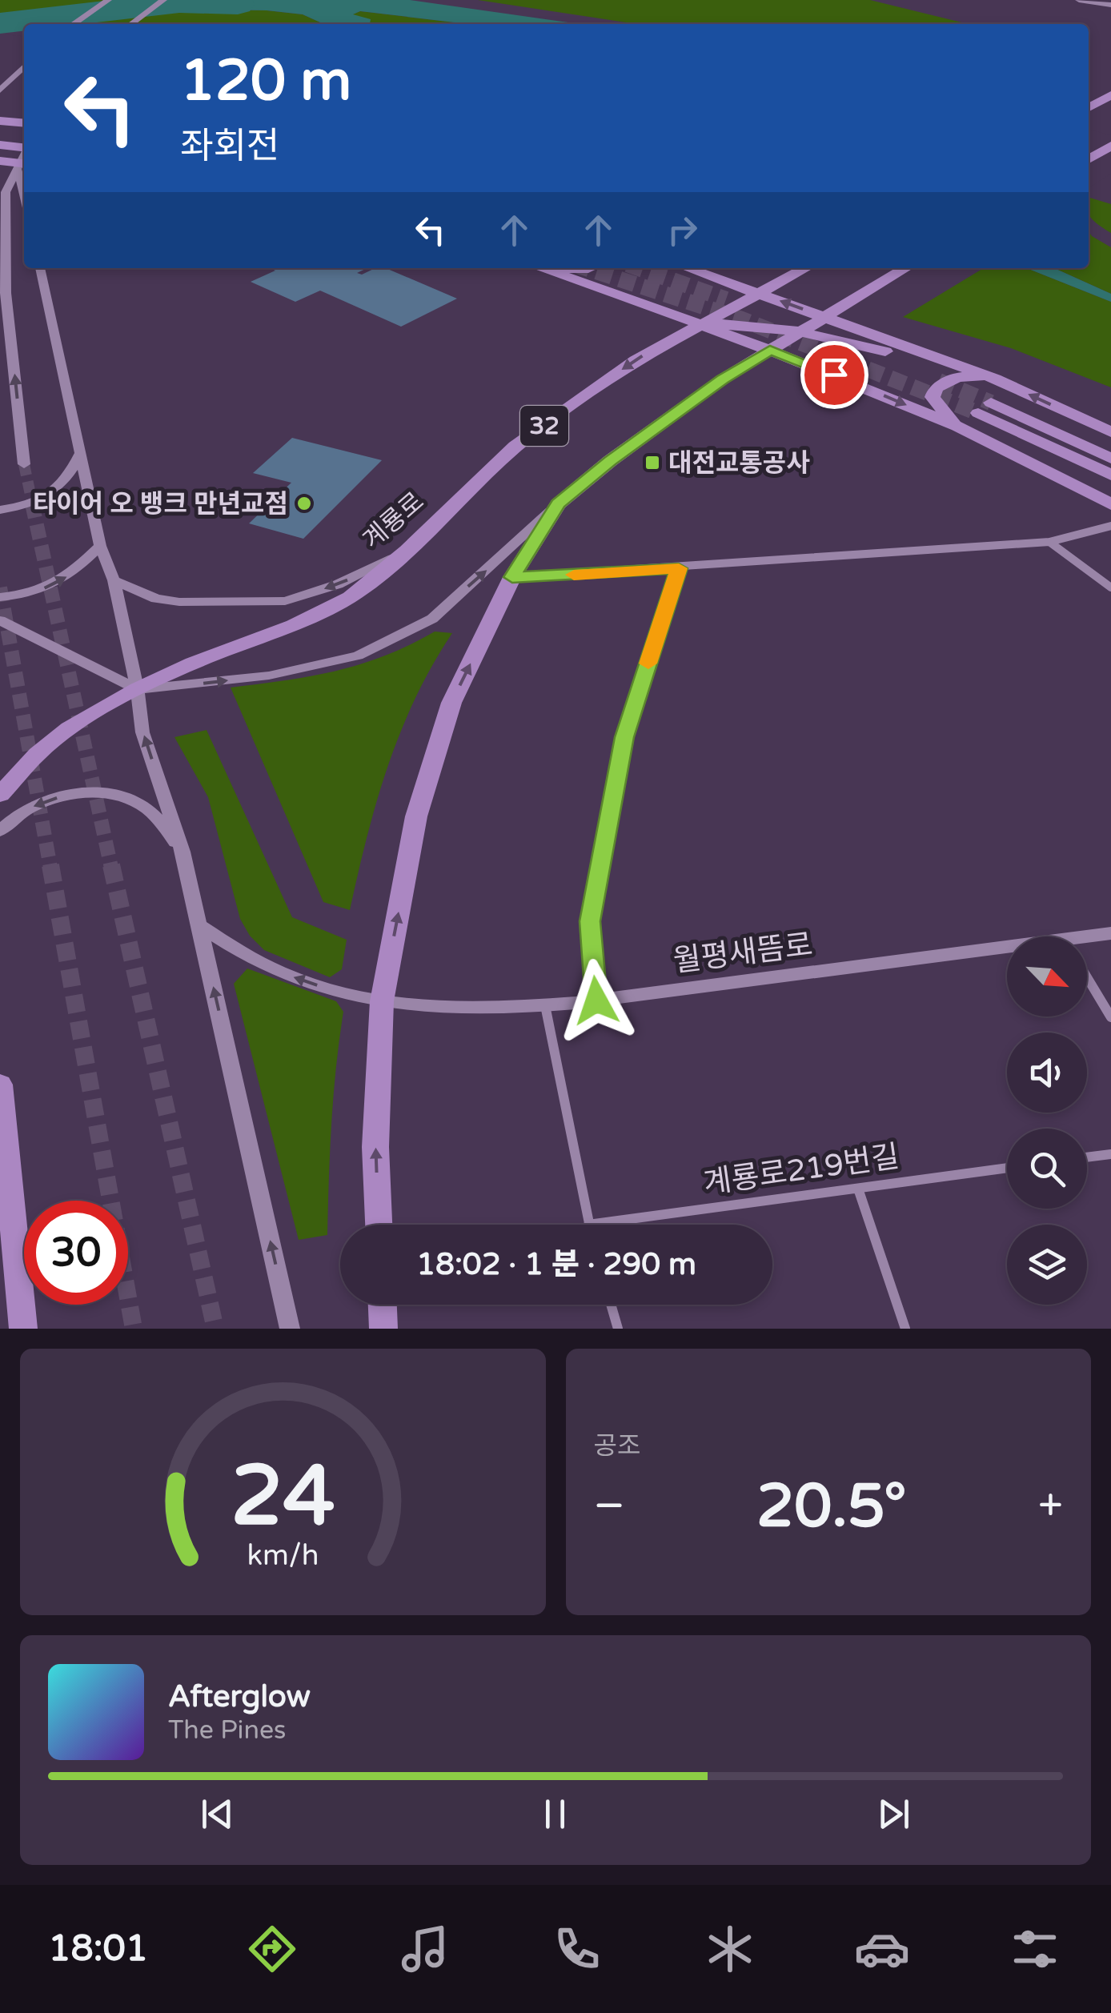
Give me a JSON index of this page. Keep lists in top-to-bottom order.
{
  "streets": {
    "main road": ["32", "계룡로"],
    "street": ["월평새뜸로", "계룡로219번길"]
  },
  "places": {
    "transit": ["대전교통공사"],
    "other": ["타이어 오 뱅크 만년교점"]
  },
  "north": "bottom right",
  "page": {
    "turn": ["120 m", "좌회전"],
    "limit": "30",
    "trip": "18:02 · 1 분 · 290 m",
    "tile": "공조",
    "heat": ["−", "20.5°", "+"],
    "song": ["Afterglow", "The Pines"],
    "tabs": "18:01",
    "gauge": ["24", "km/h"]
  }
}
